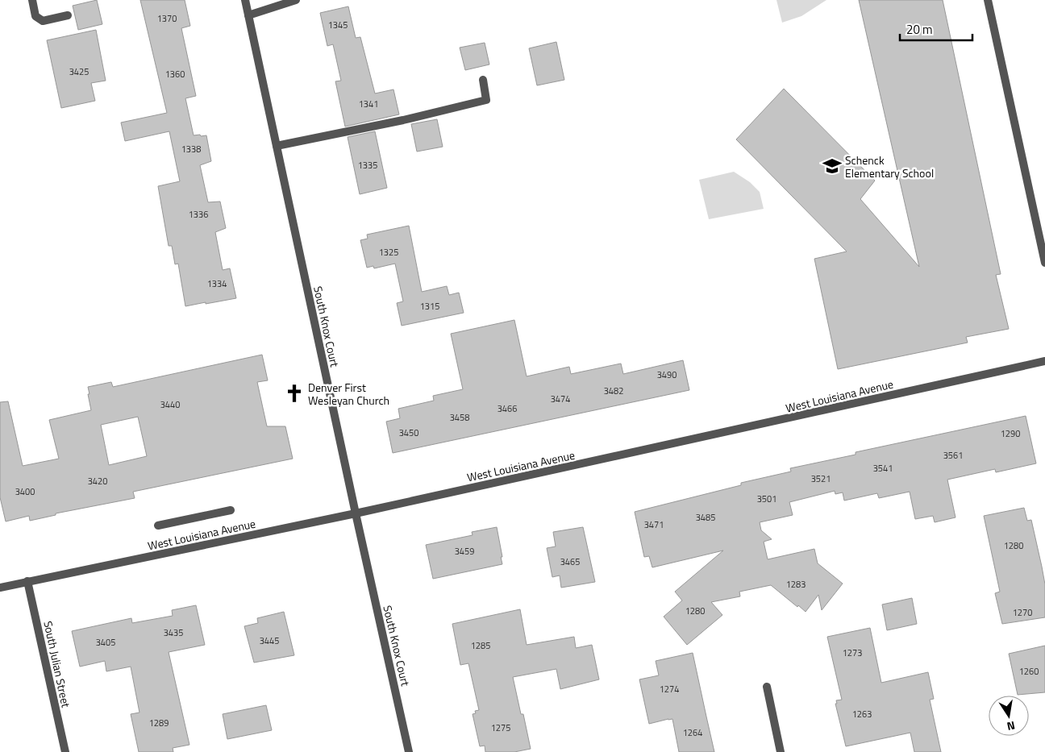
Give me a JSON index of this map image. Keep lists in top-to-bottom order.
{
  "streets": {
    "street": ["South Knox Court", "West Louisiana Avenue", "South Julian Street"]
  },
  "crossings": [
    ["South Knox Court", "West Louisiana Avenue"],
    ["West Louisiana Avenue", "South Julian Street"]
  ],
  "places": {
    "school or university": ["Schenck Elementary School"],
    "church": ["Denver First Wesleyan Church"]
  },
  "house_numbers": [
    "1370",
    "1345",
    "3425",
    "1360",
    "1341",
    "1338",
    "1335",
    "1336",
    "1325",
    "1334",
    "1315",
    "3490",
    "3482",
    "3474",
    "3440",
    "3466",
    "3458",
    "3450",
    "1290",
    "3561",
    "3541",
    "3521",
    "3420",
    "3400",
    "3501",
    "3485",
    "3471",
    "1280",
    "3459",
    "3465",
    "1283",
    "1280",
    "1270",
    "3435",
    "3445",
    "3405",
    "1285",
    "1273",
    "1260",
    "1274",
    "1263",
    "1289",
    "1275",
    "1264"
  ],
  "scale_bar": "20 m",
  "north": "bottom"
}
